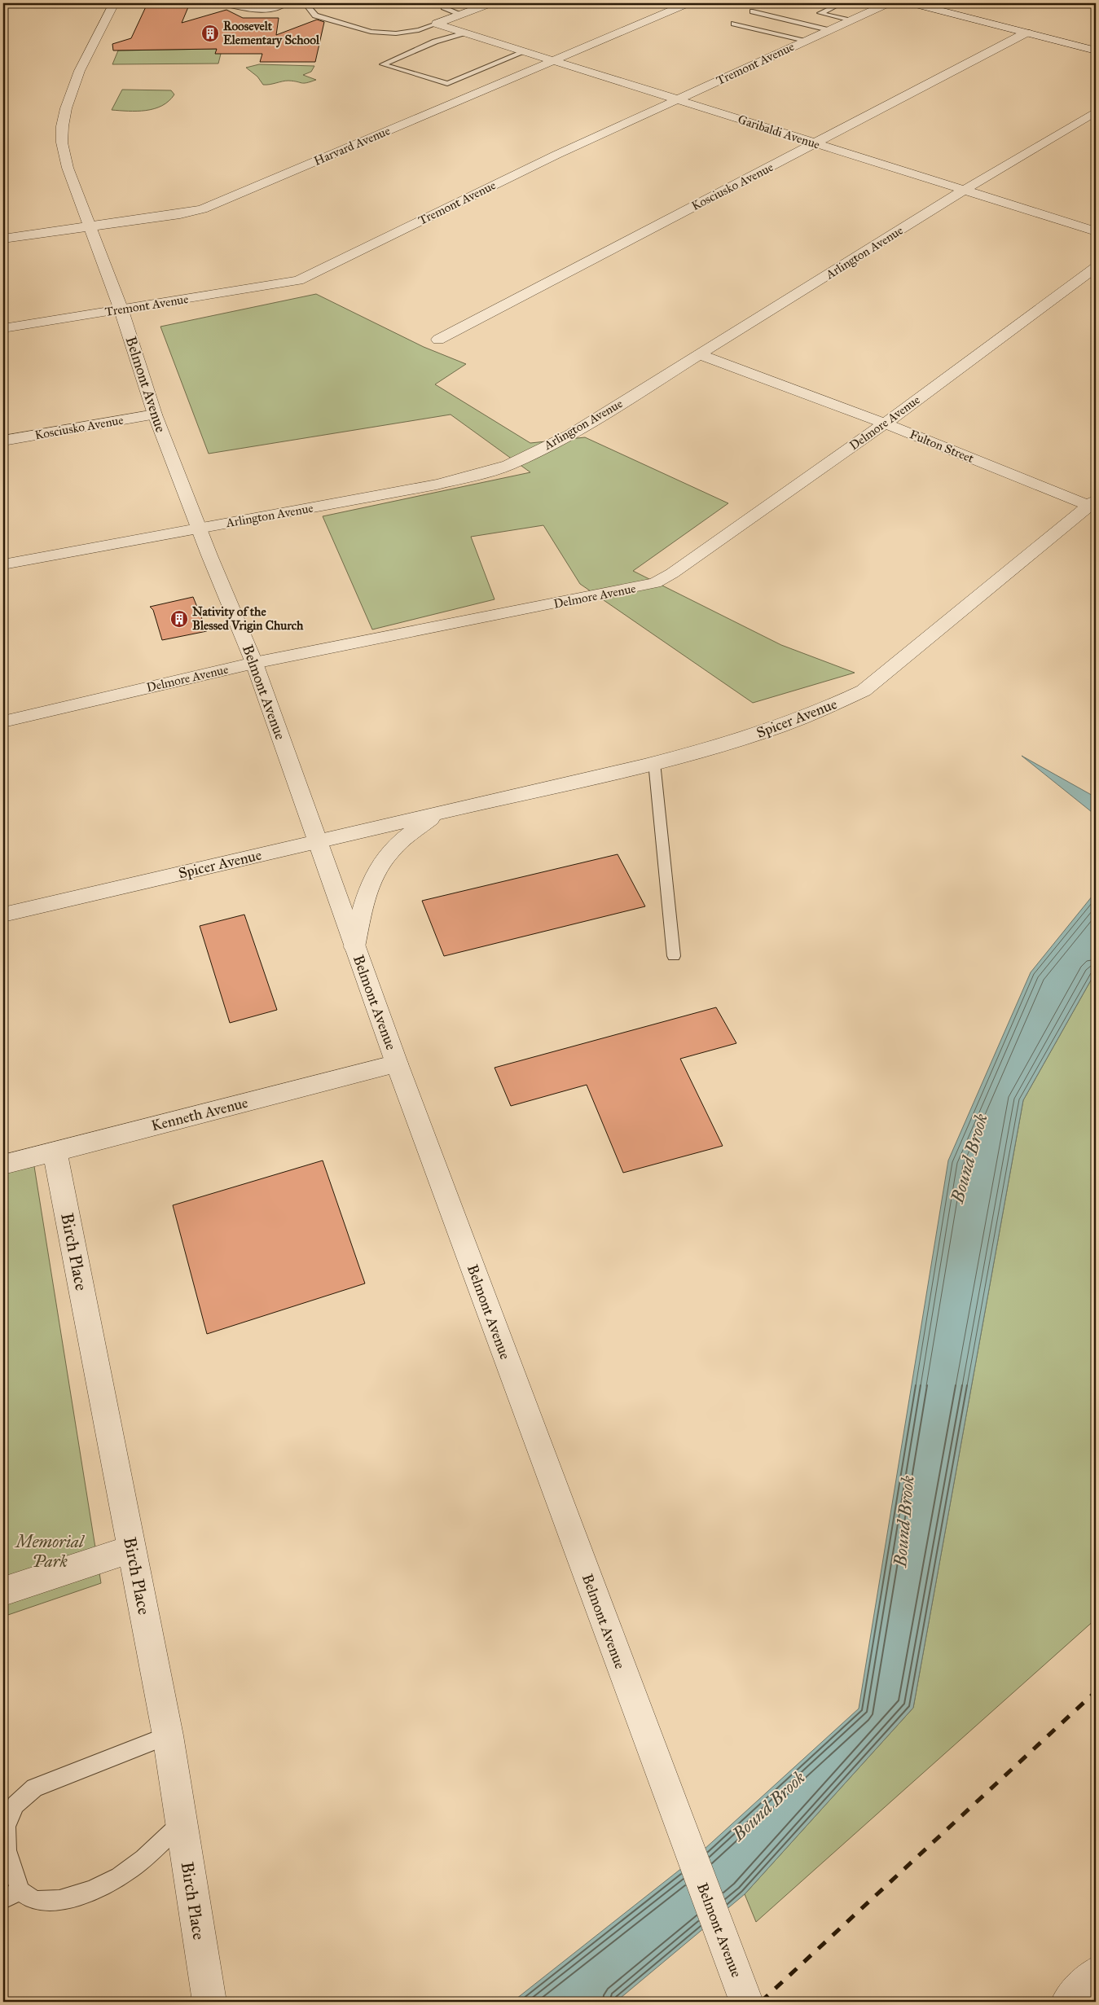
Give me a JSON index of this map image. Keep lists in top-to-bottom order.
{
  "streets": {
    "street": [
      "Tremont Avenue",
      "Garibaldi Avenue",
      "Harvard Avenue",
      "Kosciusko Avenue",
      "Arlington Avenue",
      "Belmont Avenue",
      "Delmore Avenue",
      "Fulton Street",
      "Spicer Avenue",
      "Kenneth Avenue",
      "Birch Place"
    ]
  },
  "crossings": [
    ["Tremont Avenue", "Garibaldi Avenue"],
    ["Tremont Avenue", "Belmont Avenue"],
    ["Garibaldi Avenue", "Harvard Avenue"],
    ["Garibaldi Avenue", "Kosciusko Avenue"],
    ["Garibaldi Avenue", "Arlington Avenue"],
    ["Harvard Avenue", "Belmont Avenue"],
    ["Kosciusko Avenue", "Belmont Avenue"],
    ["Arlington Avenue", "Belmont Avenue"],
    ["Arlington Avenue", "Fulton Street"],
    ["Belmont Avenue", "Delmore Avenue"],
    ["Belmont Avenue", "Spicer Avenue"],
    ["Belmont Avenue", "Kenneth Avenue"],
    ["Delmore Avenue", "Fulton Street"],
    ["Fulton Street", "Spicer Avenue"],
    ["Kenneth Avenue", "Birch Place"]
  ],
  "water": ["Bound Brook"],
  "parks": ["Memorial Park"],
  "places": {
    "building": ["Roosevelt Elementary School", "Nativity of the Blessed Vrigin Church"]
  }
}
